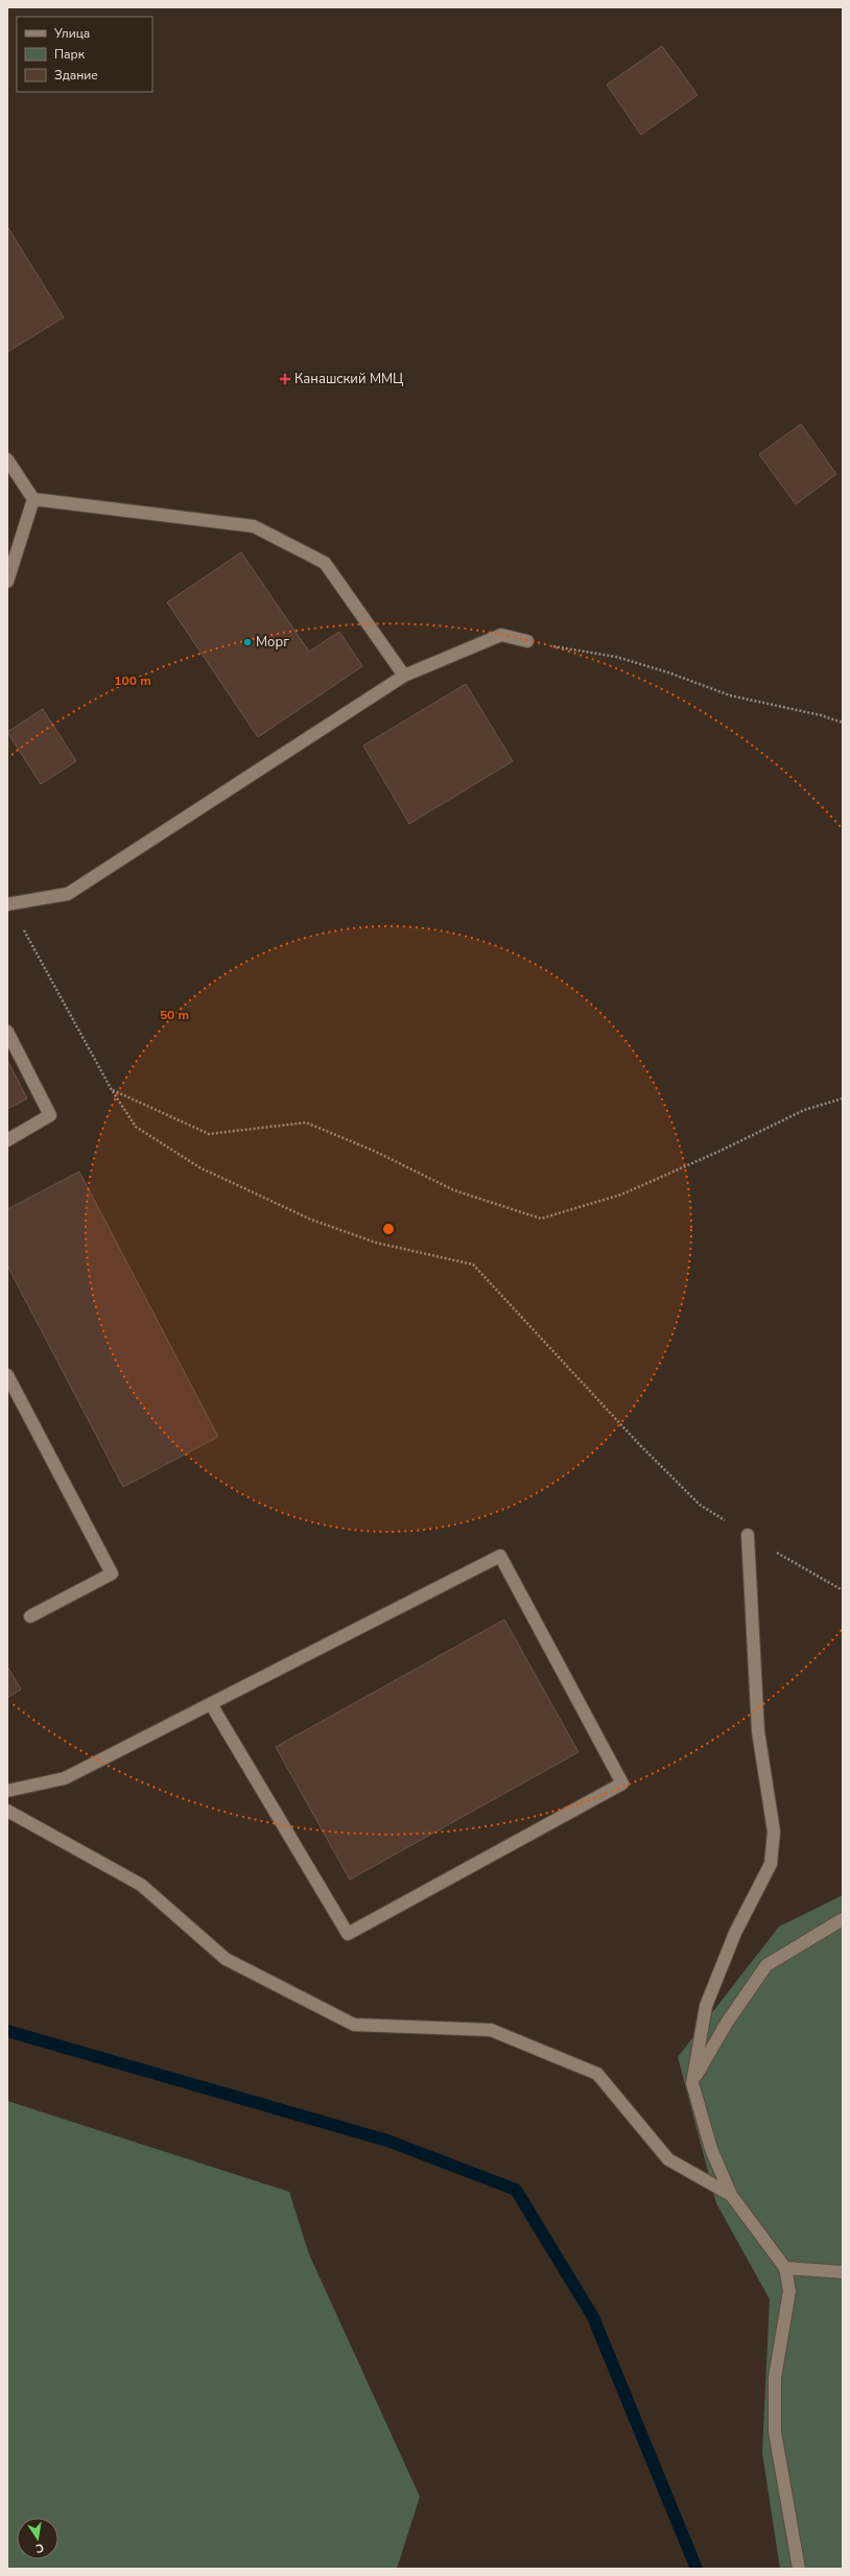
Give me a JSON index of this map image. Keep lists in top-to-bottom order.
{
  "places": {
    "health": ["Канашский ММЦ"],
    "other": ["Морг"]
  },
  "legend": ["Улица", "Парк", "Здание"],
  "north": "bottom",
  "rings": ["100 m", "50 m"]
}
